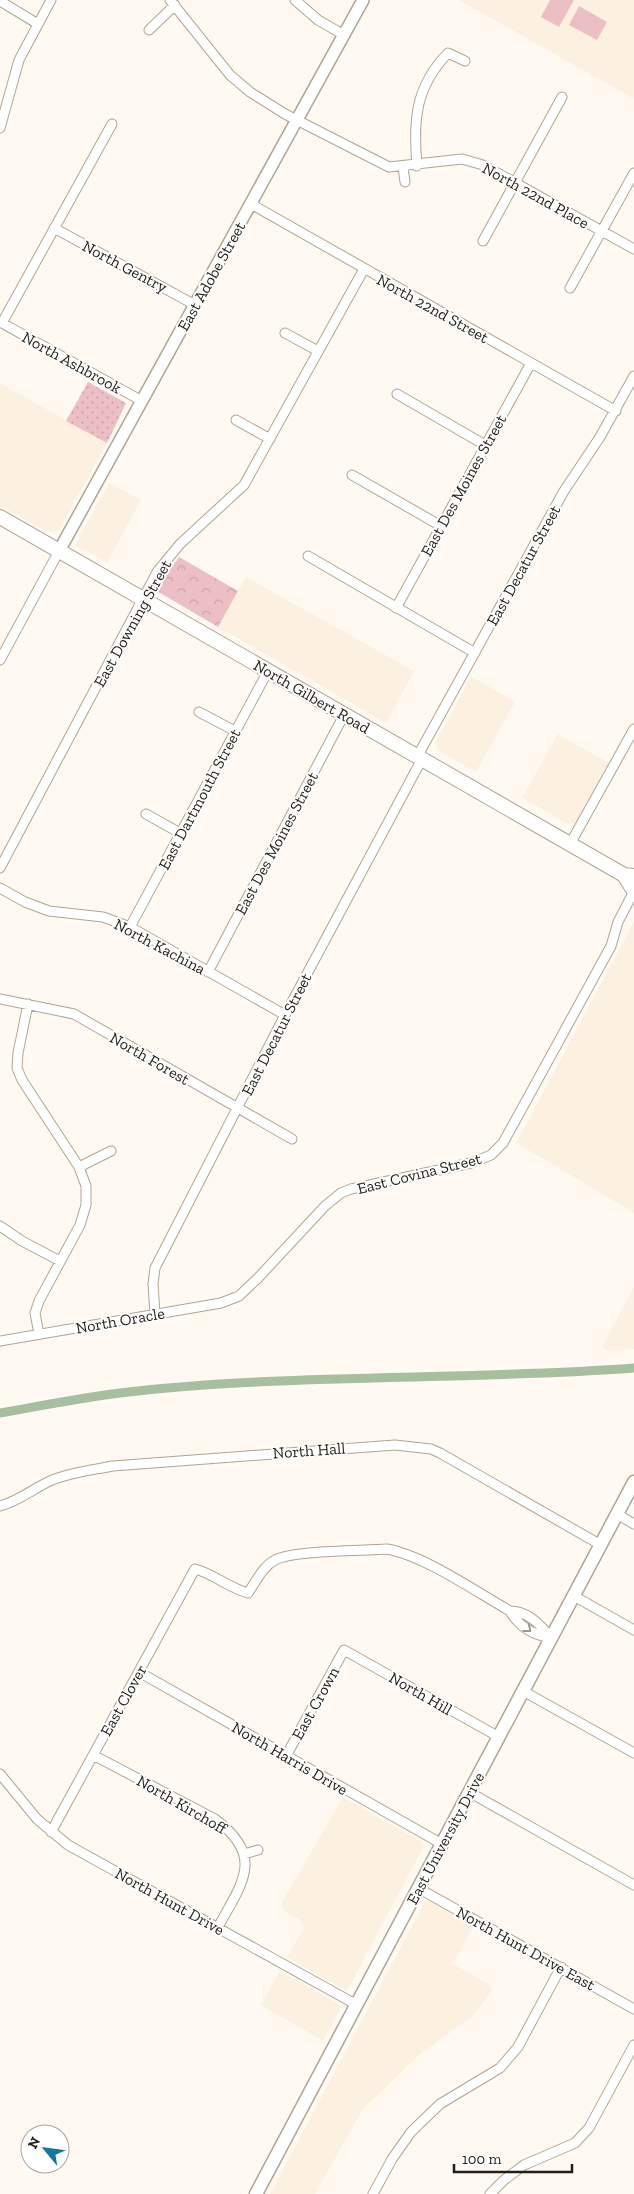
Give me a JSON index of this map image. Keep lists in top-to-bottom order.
{
  "streets": {
    "main road": ["North Gilbert Road", "East University Drive"],
    "street": [
      "North 22nd Place",
      "North Gentry",
      "East Adobe Street",
      "North 22nd Street",
      "North Ashbrook",
      "East Des Moines Street",
      "East Decatur Street",
      "East Downing Street",
      "East Dartmouth Street",
      "North Kachina",
      "North Forest",
      "East Covina Street",
      "North Oracle",
      "North Hall",
      "North Hill",
      "East Clover",
      "East Crown",
      "North Harris Drive",
      "North Kirchoff",
      "North Hunt Drive",
      "North Hunt Drive East"
    ]
  },
  "crossings": [
    ["North 22nd Place", "East Adobe Street"],
    ["North Gentry", "East Adobe Street"],
    ["North Gentry", "North Ashbrook"],
    ["East Adobe Street", "North 22nd Street"],
    ["East Adobe Street", "North Ashbrook"],
    ["East Adobe Street", "North Gilbert Road"],
    ["North 22nd Street", "East Des Moines Street"],
    ["North 22nd Street", "East Decatur Street"],
    ["North 22nd Street", "East Downing Street"],
    ["East Des Moines Street", "North Gilbert Road"],
    ["East Des Moines Street", "North Kachina"],
    ["East Decatur Street", "North Gilbert Road"],
    ["East Decatur Street", "North Kachina"],
    ["East Decatur Street", "North Forest"],
    ["East Decatur Street", "North Oracle"],
    ["East Downing Street", "North Gilbert Road"],
    ["North Gilbert Road", "East Dartmouth Street"],
    ["North Gilbert Road", "East Covina Street"],
    ["East Dartmouth Street", "North Kachina"],
    ["East Covina Street", "North Oracle"],
    ["North Hall", "East University Drive"],
    ["North Hill", "East Crown"],
    ["North Hill", "East University Drive"],
    ["East Clover", "North Harris Drive"],
    ["East Clover", "North Kirchoff"],
    ["East Clover", "East University Drive"],
    ["East Clover", "North Hunt Drive"],
    ["East Crown", "North Harris Drive"],
    ["North Harris Drive", "East University Drive"],
    ["East University Drive", "North Hunt Drive"],
    ["East University Drive", "North Hunt Drive East"]
  ],
  "scale_bar": "100 m",
  "north": "top left"
}
